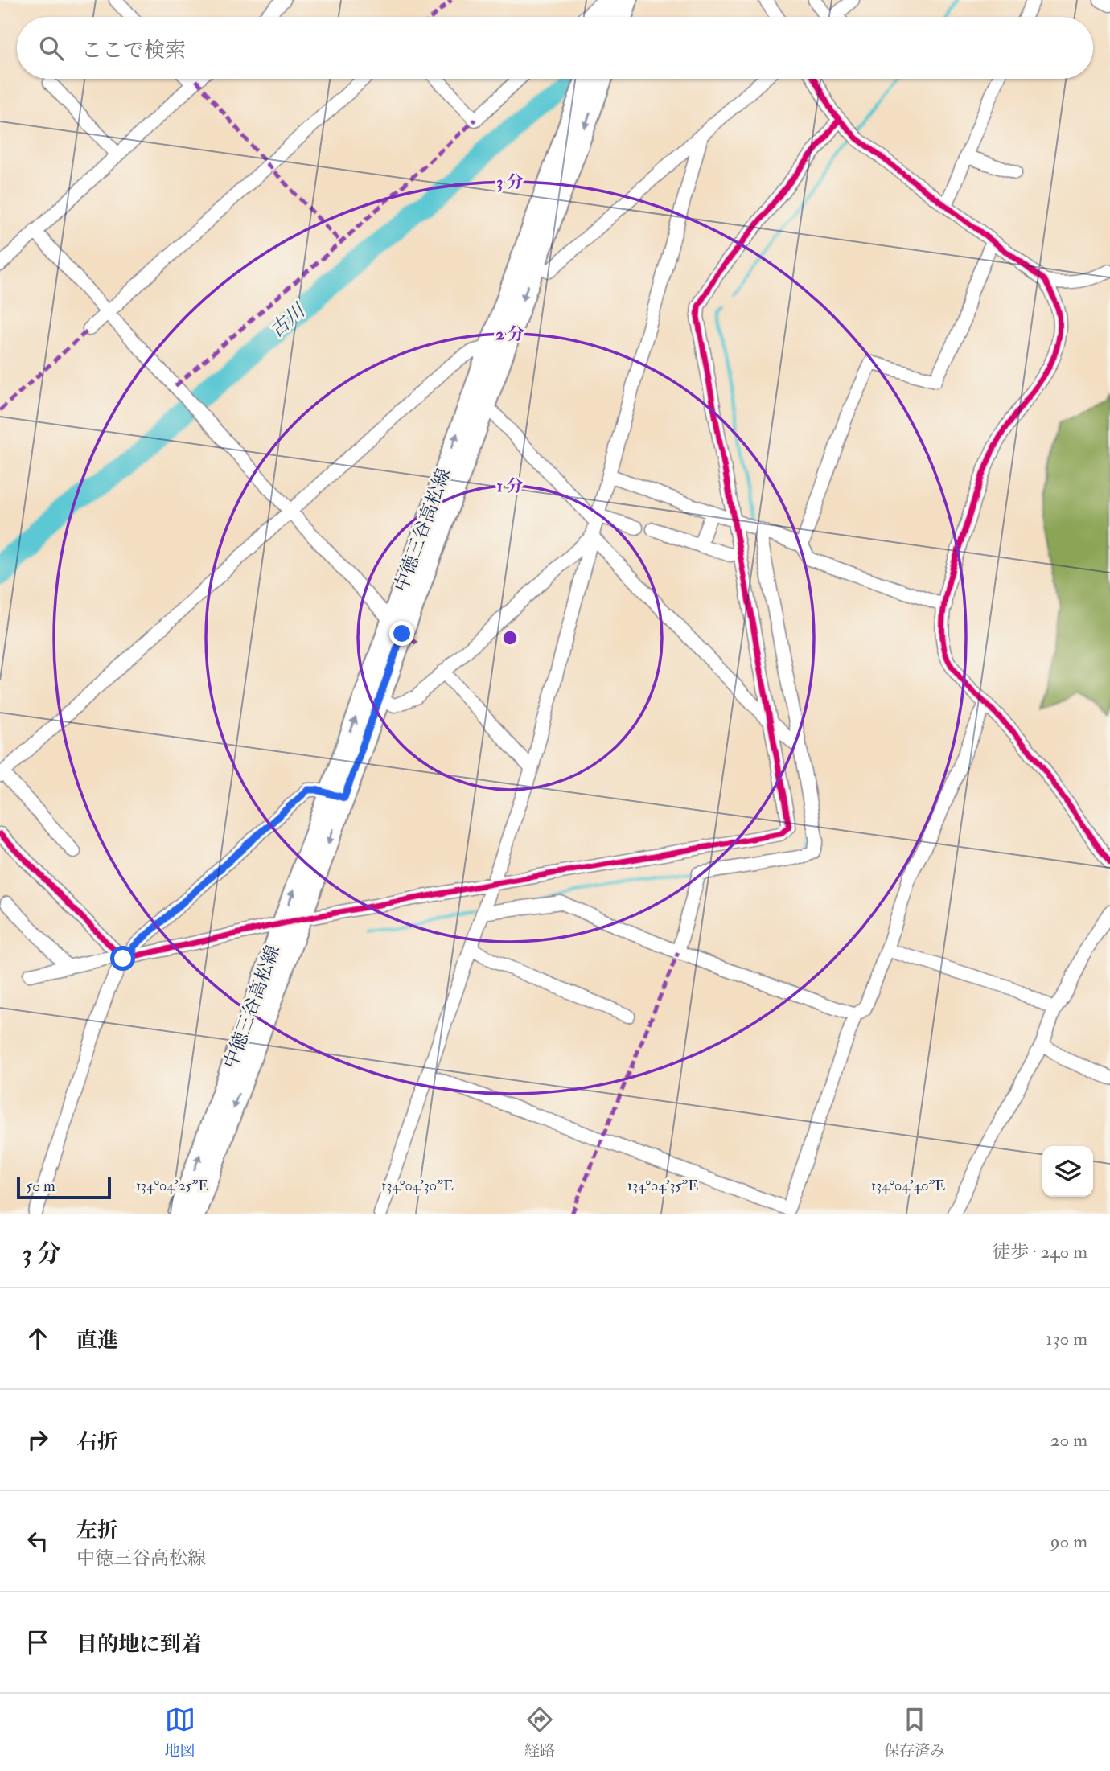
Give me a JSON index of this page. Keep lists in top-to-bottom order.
{
  "streets": {
    "main road": ["中徳三谷高松線"]
  },
  "water": ["古川"],
  "scale_bar": "50 m",
  "page": {
    "search": "ここで検索",
    "scale": "50 m",
    "heading": ["3 分", "徒歩 · 240 m"],
    "list": [
      ["直進", "130 m"],
      ["右折", "20 m"],
      ["左折", "中徳三谷高松線", "90 m"],
      "目的地に到着"
    ],
    "nav": ["地図", "経路", "保存済み"]
  },
  "coordinates": [
    "134°04'25\"E",
    "134°04'30\"E",
    "134°04'35\"E",
    "134°04'40\"E"
  ],
  "rings": ["3 分", "2 分", "1 分"]
}
